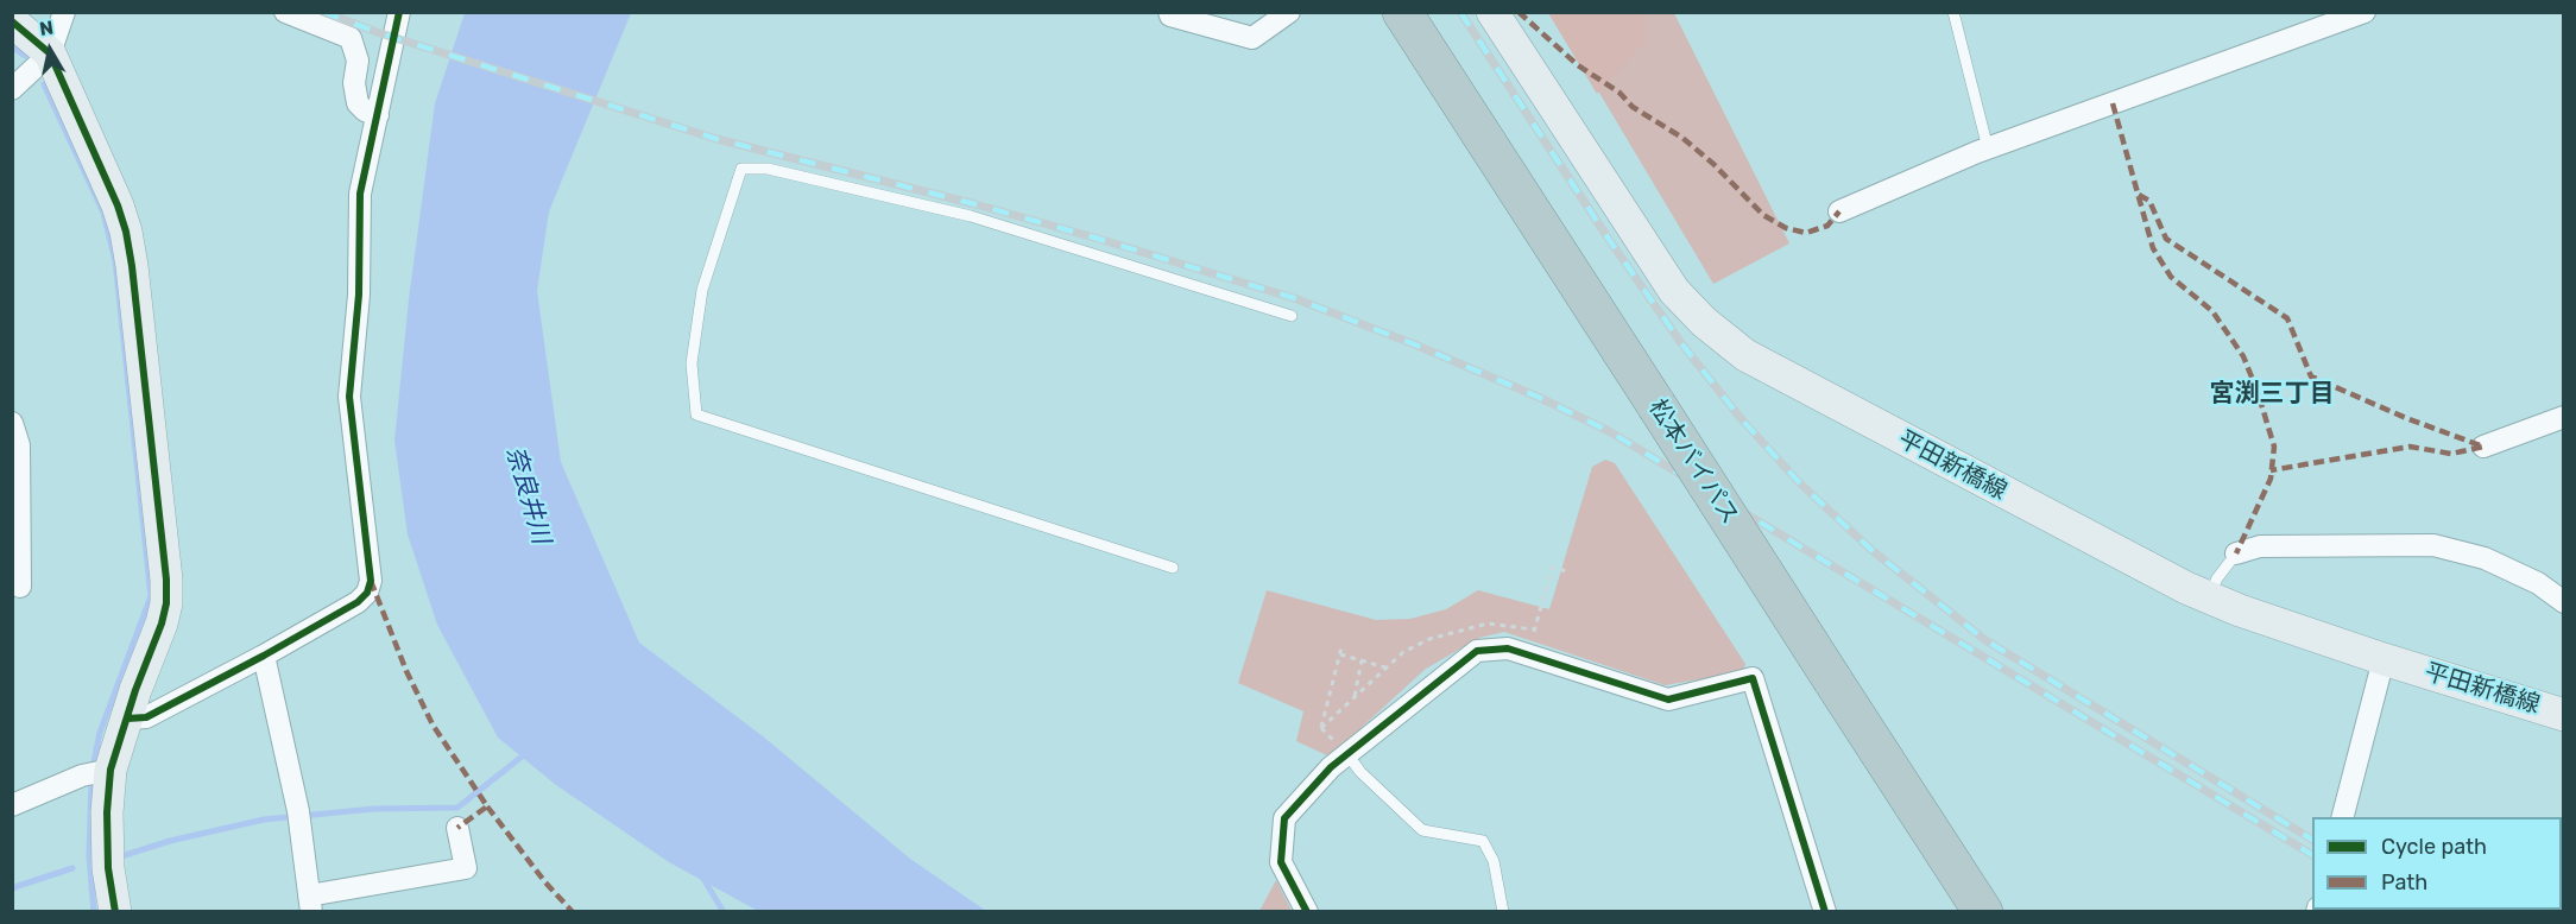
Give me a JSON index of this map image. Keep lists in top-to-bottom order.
{
  "streets": {
    "highway": ["松本バイパス"],
    "main road": ["平田新橋線"]
  },
  "districts": ["宮渕三丁目"],
  "water": ["奈良井川"],
  "legend": ["Cycle path", "Path"],
  "north": "top"
}
